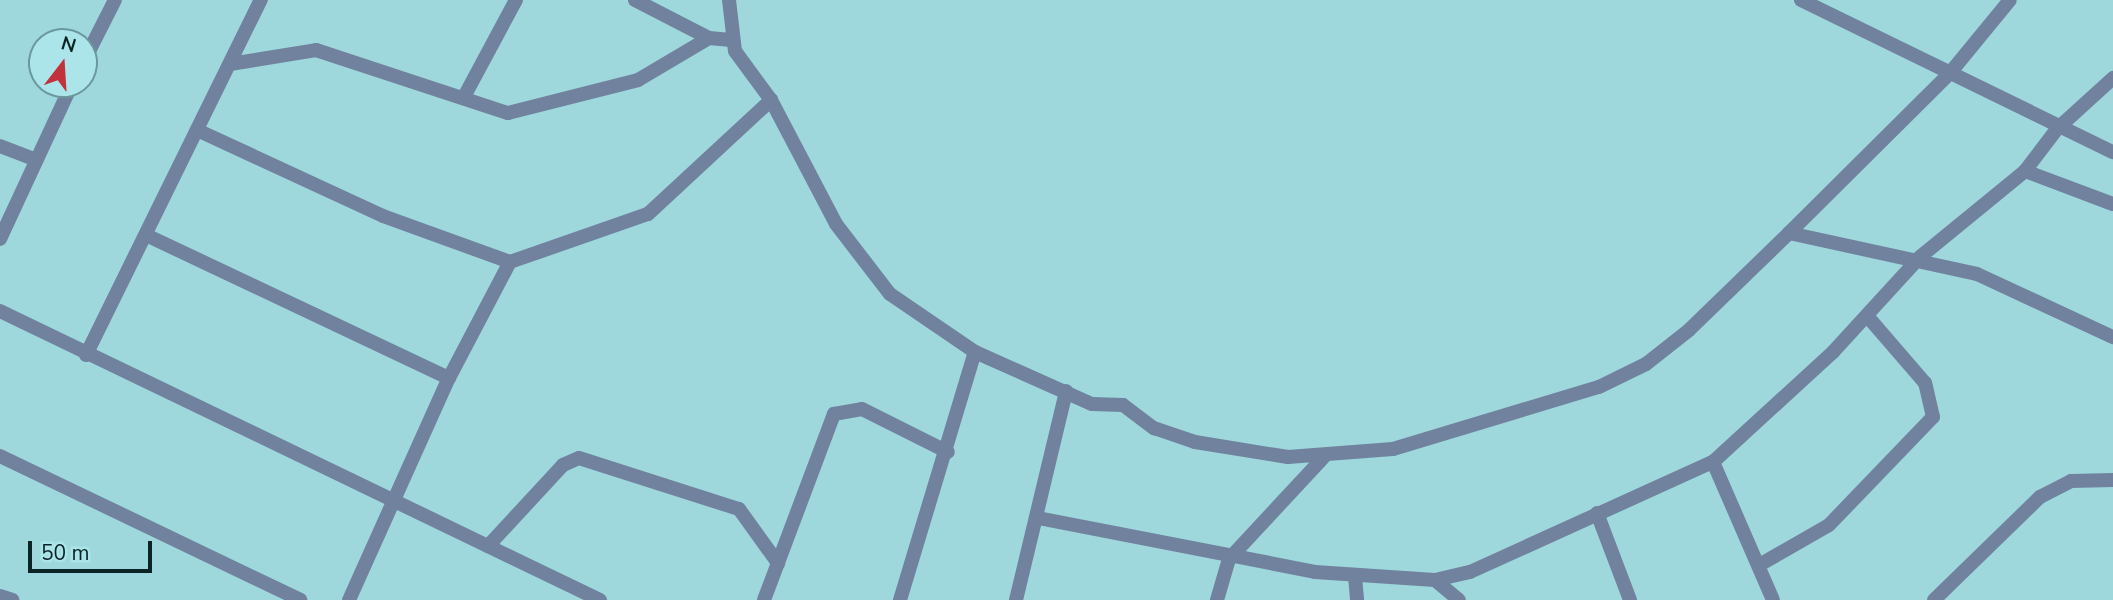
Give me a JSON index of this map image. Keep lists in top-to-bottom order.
{
  "scale_bar": "50 m",
  "north": "top"
}
